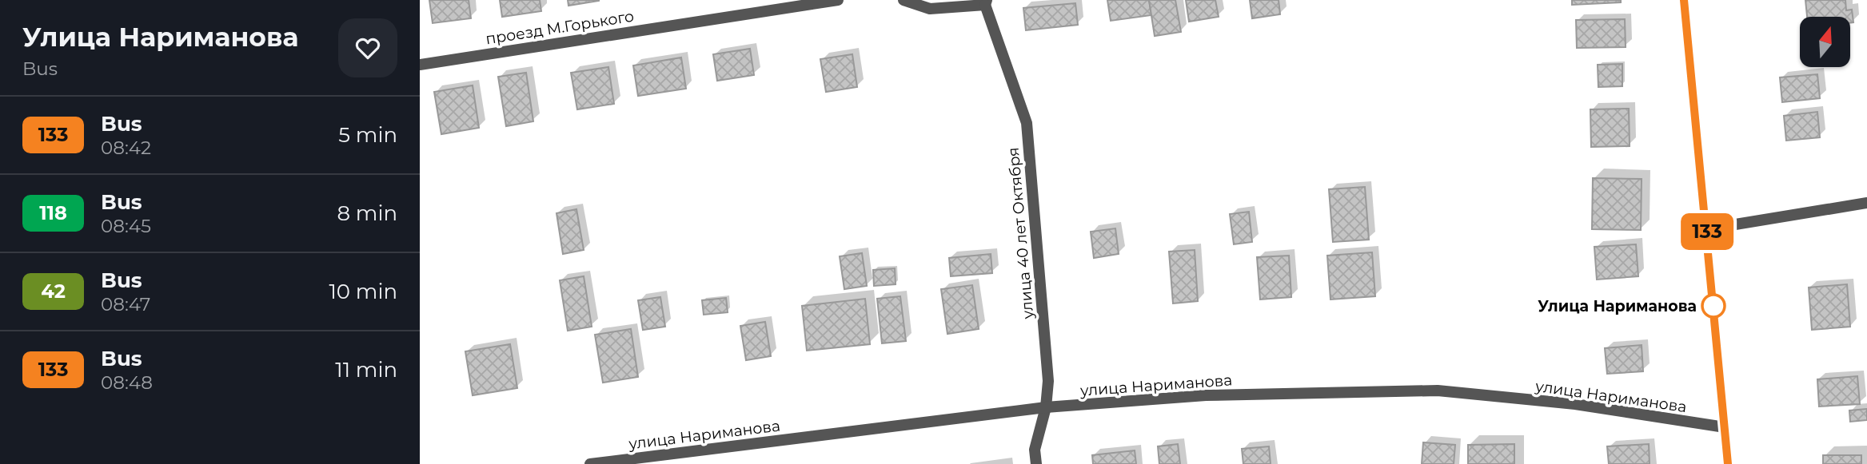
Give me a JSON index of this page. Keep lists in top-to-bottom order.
{
  "streets": {
    "street": ["проезд М.Горького", "улица 40 лет Октября", "улица Нариманова"]
  },
  "crossings": [
    ["улица 40 лет Октября", "улица Нариманова"]
  ],
  "places": ["Улица Нариманова"],
  "lines": ["bus line 133"],
  "north": "top",
  "page": {
    "heading": ["Улица Нариманова", "Bus"],
    "on_map": "133",
    "list": [
      {
        "mark": "133",
        "name": "Bus",
        "note": "08:42",
        "value": "5 min"
      },
      {
        "mark": "118",
        "name": "Bus",
        "note": "08:45",
        "value": "8 min"
      },
      {
        "mark": "42",
        "name": "Bus",
        "note": "08:47",
        "value": "10 min"
      },
      {
        "mark": "133",
        "name": "Bus",
        "note": "08:48",
        "value": "11 min"
      }
    ]
  }
}
